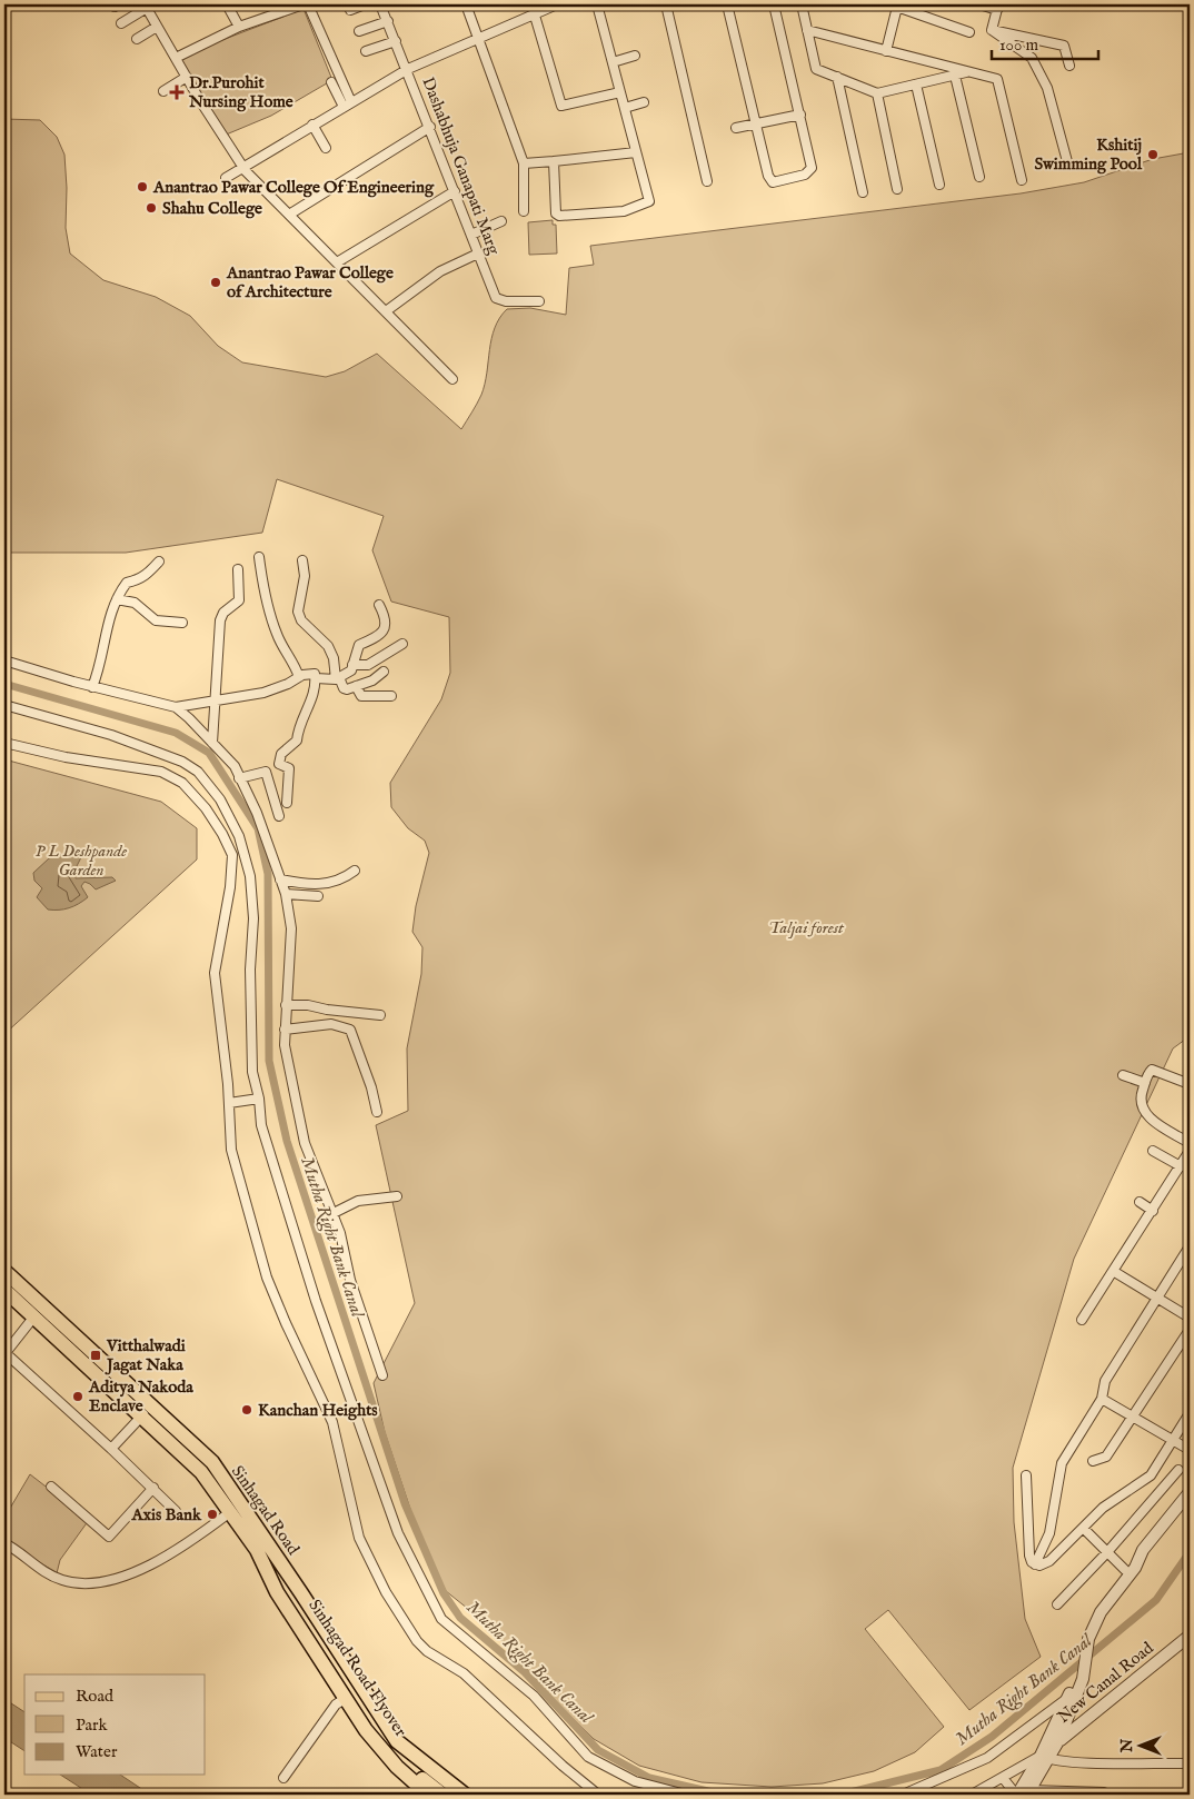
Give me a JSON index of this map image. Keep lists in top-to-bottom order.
{
  "streets": {
    "main road": ["Sinhagad Road", "Sinhagad Road Flyover"],
    "street": ["Dashabhuja Ganapati Marg", "New Canal Road"]
  },
  "crossings": [
    ["Sinhagad Road", "Sinhagad Road Flyover"]
  ],
  "water": ["Mutha Right Bank Canal"],
  "parks": ["P L Deshpande Garden", "Taljai forest"],
  "places": {
    "health": ["Dr.Purohit Nursing Home"],
    "other": [
      "Kshitij Swimming Pool",
      "Anantrao Pawar College Of Engineering",
      "Shahu College",
      "Anantrao Pawar College of Architecture",
      "Aditya Nakoda Enclave",
      "Kanchan Heights",
      "Axis Bank"
    ],
    "transit": ["Vitthalwadi Jagat Naka"]
  },
  "legend": ["Road", "Park", "Water"],
  "scale_bar": "100 m",
  "north": "left"
}
